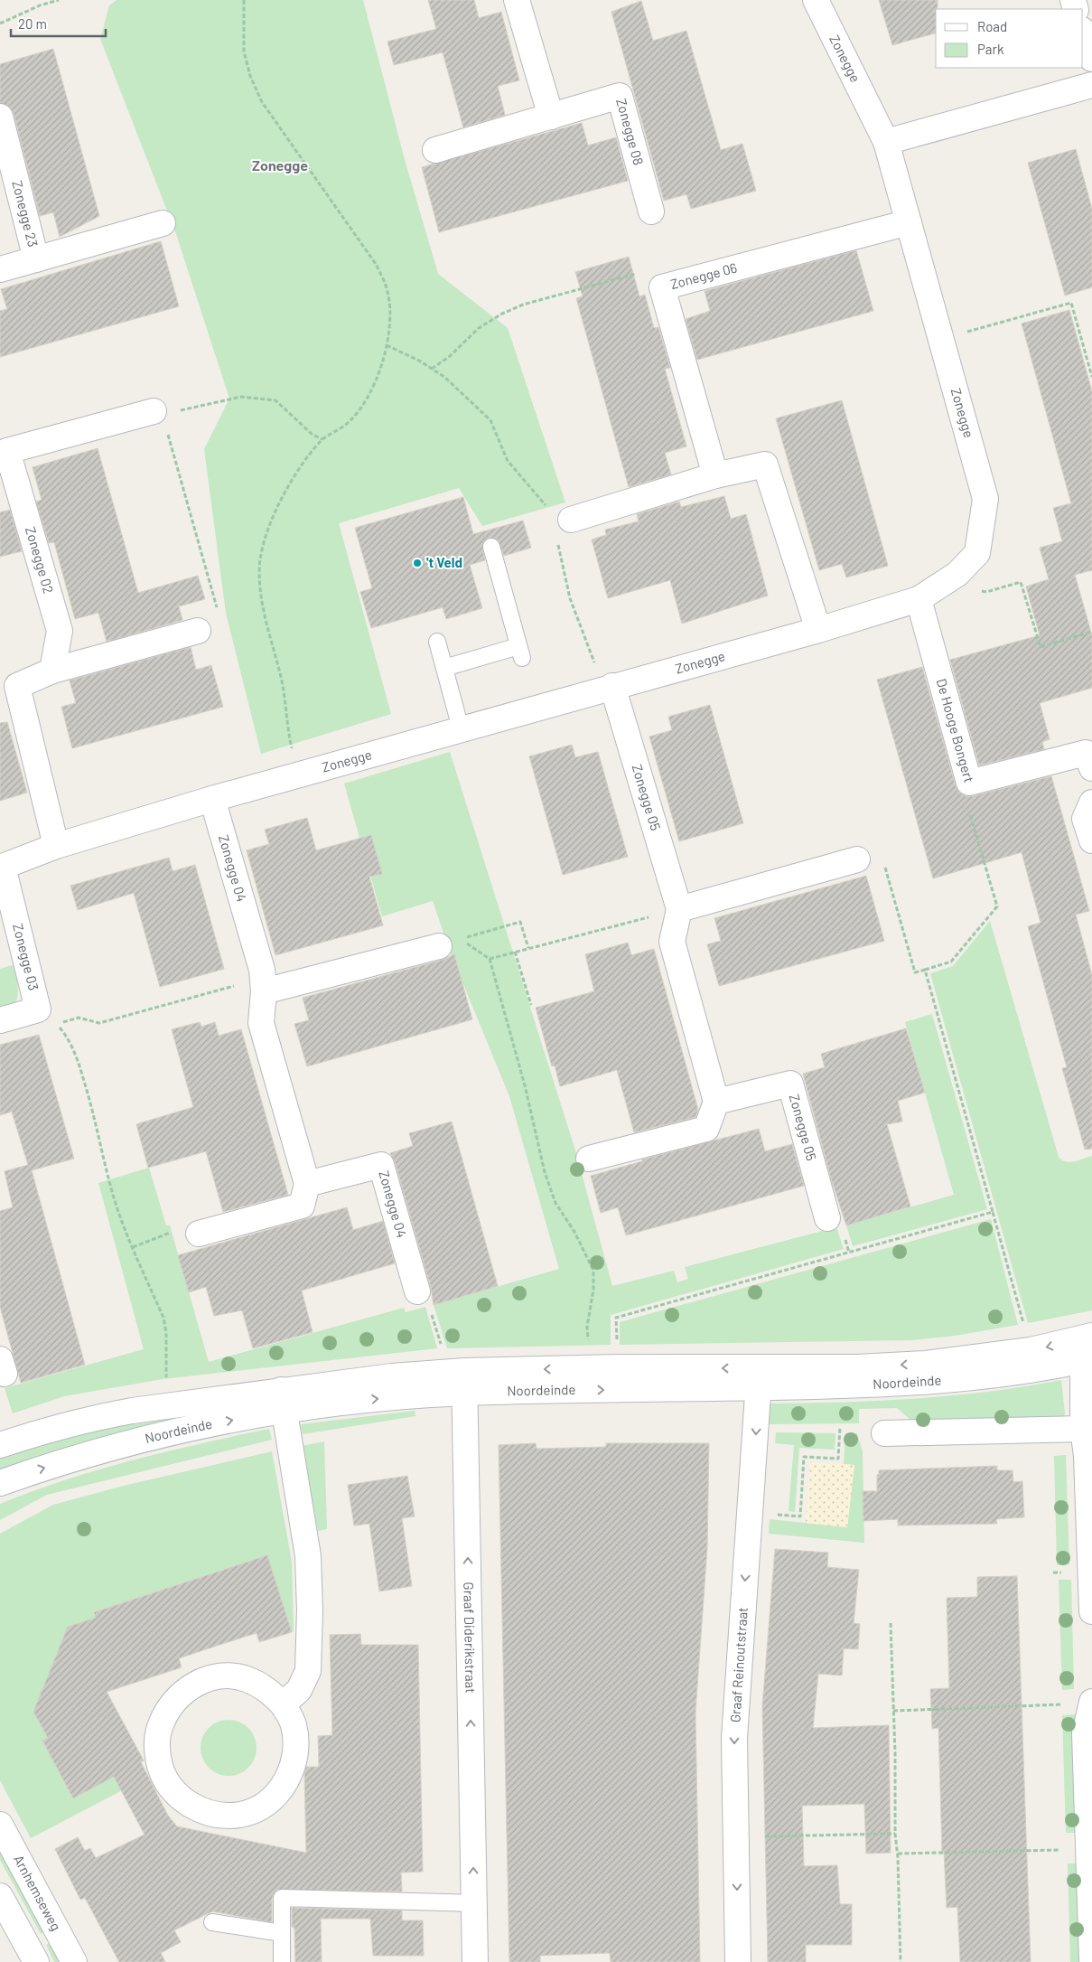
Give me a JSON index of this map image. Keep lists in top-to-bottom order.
{
  "streets": {
    "street": [
      "Zonegge",
      "Zonegge 08",
      "Zonegge 23",
      "Zonegge 06",
      "Zonegge 02",
      "De Hooge Bongert",
      "Zonegge 05",
      "Zonegge 04",
      "Zonegge 03",
      "Noordeinde",
      "Graaf Diderikstraat",
      "Graaf Reinoutstraat",
      "Arnhemseweg"
    ]
  },
  "crossings": [
    ["Zonegge", "Zonegge 06"],
    ["Zonegge", "De Hooge Bongert"],
    ["Zonegge", "Zonegge 05"],
    ["Zonegge", "Zonegge 04"],
    ["Zonegge", "Zonegge 03"],
    ["Noordeinde", "Graaf Diderikstraat"],
    ["Noordeinde", "Graaf Reinoutstraat"]
  ],
  "one_way": ["Graaf Reinoutstraat"],
  "districts": ["Zonegge"],
  "places": ["'t Veld"],
  "legend": ["Road", "Park"],
  "scale_bar": "20 m"
}
